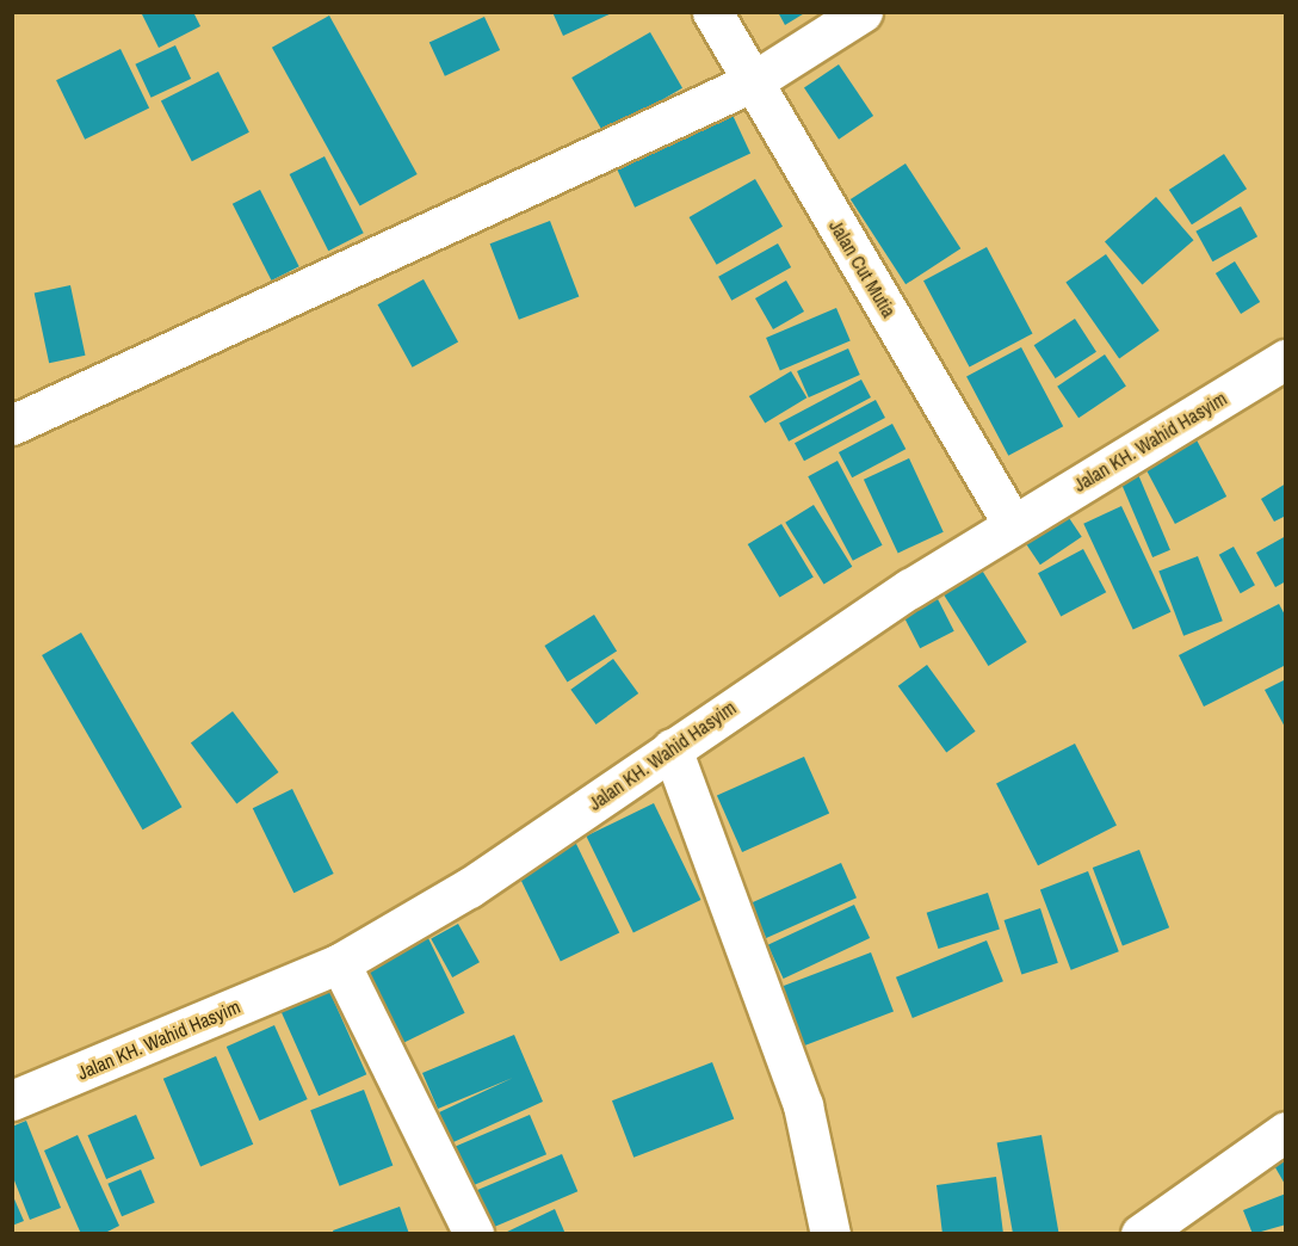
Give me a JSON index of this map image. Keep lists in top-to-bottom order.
{
  "streets": {
    "street": ["Jalan Cut Mutia", "Jalan KH. Wahid Hasyim"]
  },
  "crossings": [
    ["Jalan Cut Mutia", "Jalan KH. Wahid Hasyim"]
  ]
}
